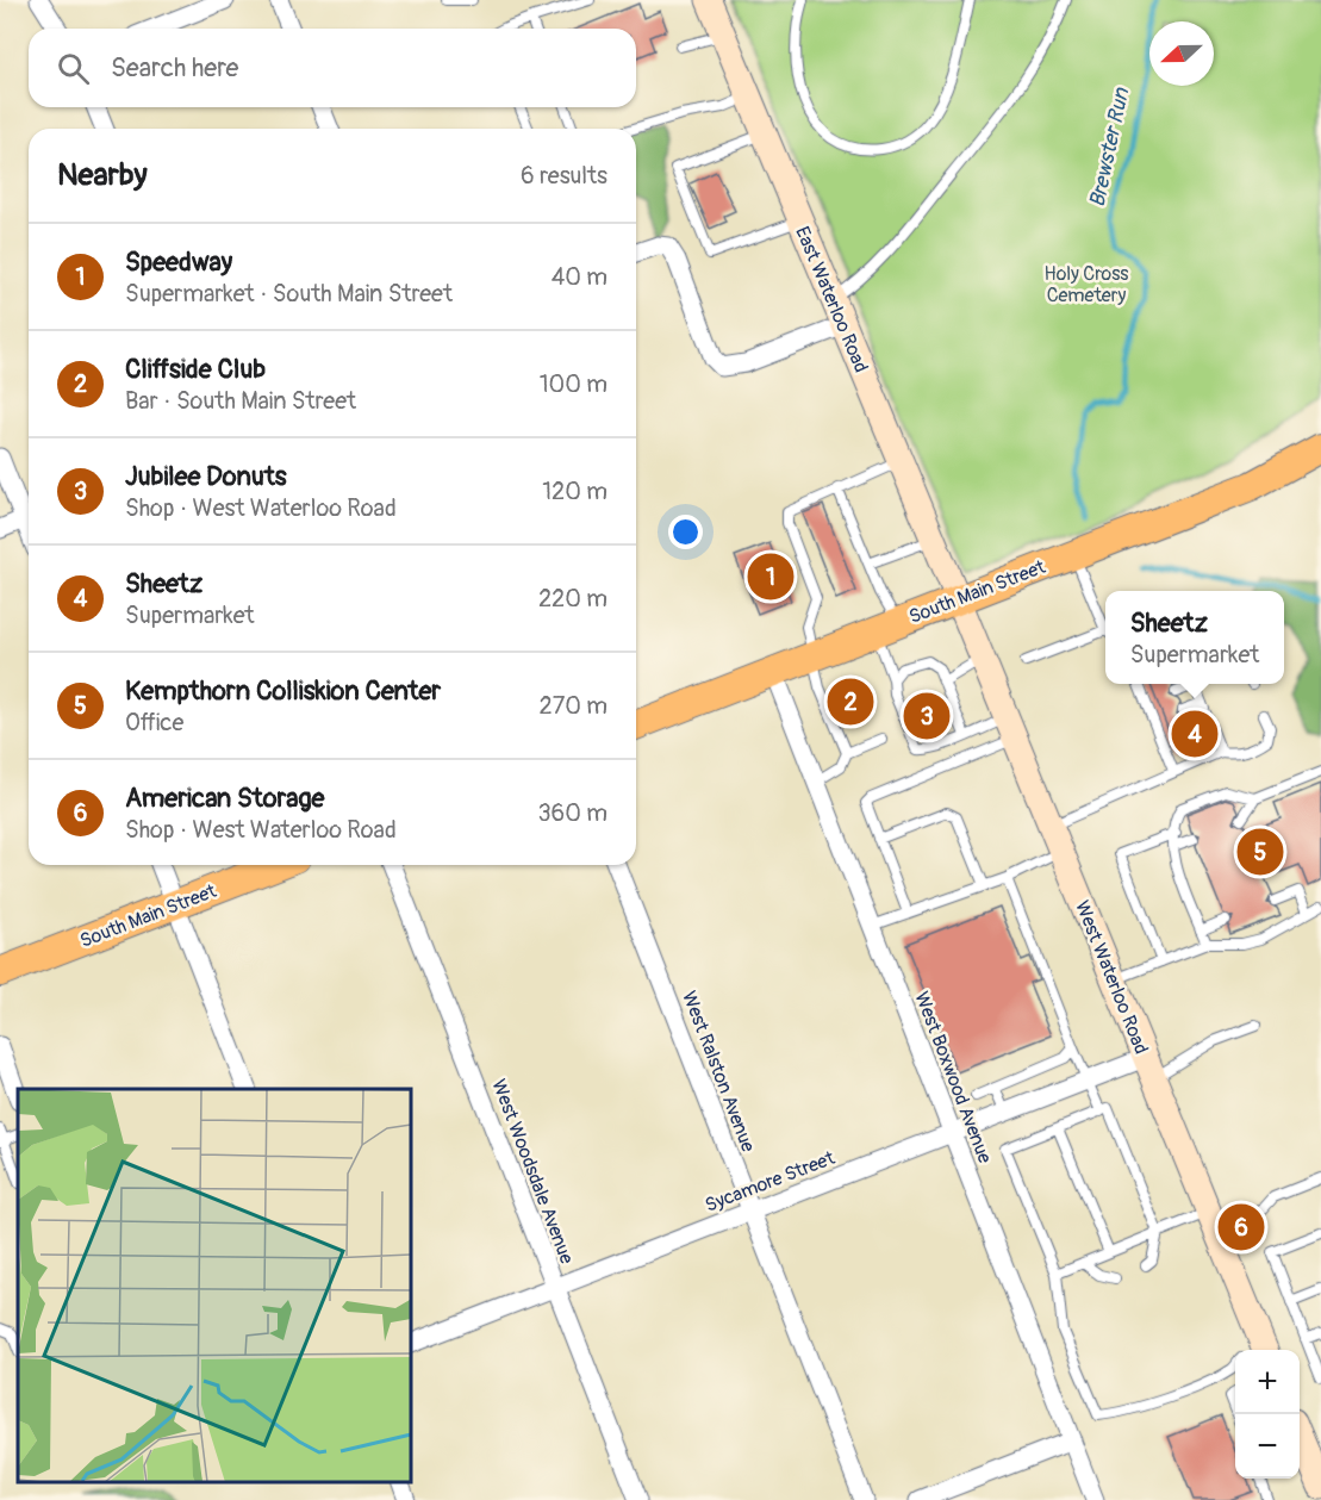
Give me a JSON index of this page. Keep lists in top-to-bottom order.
{
  "streets": {
    "main road": ["East Waterloo Road", "South Main Street", "West Waterloo Road"],
    "street": [
      "West Ralston Avenue",
      "West Boxwood Avenue",
      "West Woodsdale Avenue",
      "Sycamore Street"
    ]
  },
  "crossings": [
    ["East Waterloo Road", "South Main Street"],
    ["East Waterloo Road", "West Waterloo Road"],
    ["South Main Street", "West Waterloo Road"],
    ["South Main Street", "West Boxwood Avenue"],
    ["West Waterloo Road", "Sycamore Street"],
    ["West Ralston Avenue", "Sycamore Street"],
    ["West Boxwood Avenue", "Sycamore Street"],
    ["West Woodsdale Avenue", "Sycamore Street"]
  ],
  "water": ["Brewster Run"],
  "parks": ["Holy Cross Cemetery"],
  "north": "left",
  "page": {
    "search": "Search here",
    "heading": ["Nearby", "6 results"],
    "list": [
      {
        "mark": "1",
        "name": "Speedway",
        "note": "Supermarket · South Main Street",
        "value": "40 m"
      },
      {
        "mark": "2",
        "name": "Cliffside Club",
        "note": "Bar · South Main Street",
        "value": "100 m"
      },
      {
        "mark": "3",
        "name": "Jubilee Donuts",
        "note": "Shop · West Waterloo Road",
        "value": "120 m"
      },
      {
        "mark": "4",
        "name": "Sheetz",
        "note": "Supermarket",
        "value": "220 m"
      },
      {
        "mark": "5",
        "name": "Kempthorn Colliskion Center",
        "note": "Office",
        "value": "270 m"
      },
      {
        "mark": "6",
        "name": "American Storage",
        "note": "Shop · West Waterloo Road",
        "value": "360 m"
      }
    ],
    "pins": [
      "1",
      "2",
      "3",
      "4",
      "5",
      "6"
    ],
    "popup": ["Sheetz", "Supermarket"],
    "map_buttons": ["+", "−"]
  }
}
